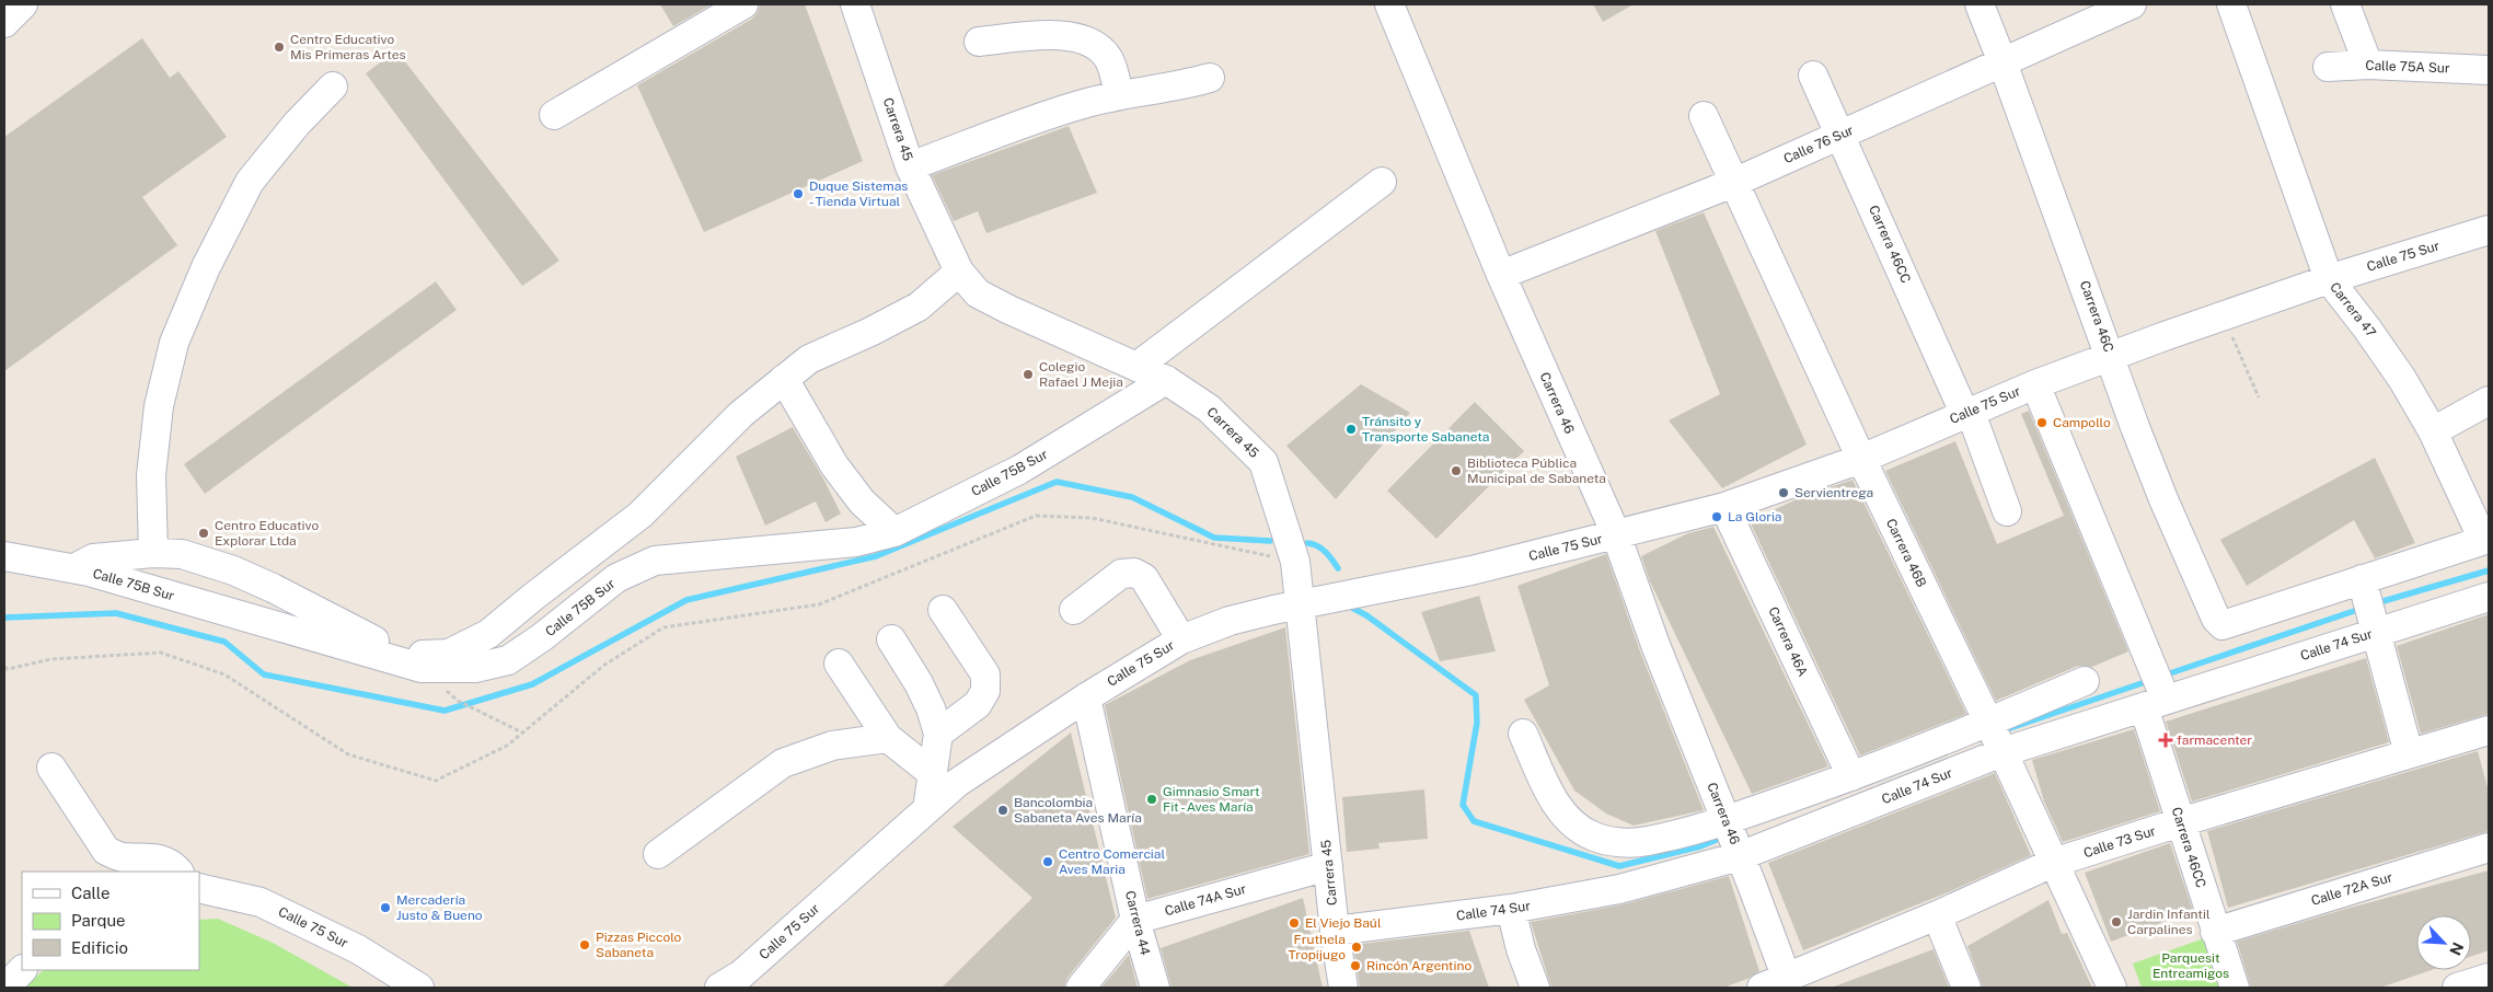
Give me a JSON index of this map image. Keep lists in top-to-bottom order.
{
  "streets": {
    "street": [
      "Calle 75A Sur",
      "Carrera 45",
      "Calle 76 Sur",
      "Carrera 46CC",
      "Calle 75 Sur",
      "Carrera 47",
      "Carrera 46C",
      "Carrera 46",
      "Calle 75B Sur",
      "Carrera 46B",
      "Carrera 46A",
      "Calle 74 Sur",
      "Calle 73 Sur",
      "Calle 72A Sur",
      "Calle 74A Sur",
      "Carrera 44"
    ]
  },
  "crossings": [
    ["Carrera 45", "Calle 75 Sur"],
    ["Carrera 45", "Calle 75B Sur"],
    ["Carrera 45", "Calle 74 Sur"],
    ["Carrera 45", "Calle 74A Sur"],
    ["Calle 76 Sur", "Carrera 46CC"],
    ["Calle 76 Sur", "Carrera 46C"],
    ["Calle 76 Sur", "Carrera 46"],
    ["Calle 76 Sur", "Carrera 46B"],
    ["Carrera 46CC", "Calle 75 Sur"],
    ["Carrera 46CC", "Calle 74 Sur"],
    ["Carrera 46CC", "Calle 73 Sur"],
    ["Carrera 46CC", "Calle 72A Sur"],
    ["Calle 75 Sur", "Carrera 47"],
    ["Calle 75 Sur", "Carrera 46C"],
    ["Calle 75 Sur", "Carrera 46"],
    ["Calle 75 Sur", "Carrera 46B"],
    ["Calle 75 Sur", "Carrera 46A"],
    ["Calle 75 Sur", "Carrera 44"],
    ["Carrera 47", "Calle 74 Sur"],
    ["Carrera 46C", "Calle 74 Sur"],
    ["Carrera 46", "Calle 74 Sur"],
    ["Carrera 46", "Calle 73 Sur"],
    ["Carrera 46B", "Calle 74 Sur"],
    ["Carrera 46B", "Calle 73 Sur"],
    ["Carrera 46A", "Calle 74 Sur"],
    ["Calle 74A Sur", "Carrera 44"]
  ],
  "parks": ["Parquesit Entreamigos"],
  "places": {
    "other": [
      "Centro Educativo Mis Primeras Artes",
      "Duque Sistemas - Tienda Virtual",
      "Colegio Rafael J Mejia",
      "Campollo",
      "Tránsito y Transporte Sabaneta",
      "Biblioteca Pública Municipal de Sabaneta",
      "Servientrega",
      "La Gloria",
      "Centro Educativo Explorar Ltda",
      "Gimnasio Smart Fit - Aves María",
      "Bancolombia Sabaneta Aves María",
      "Centro Comercial Aves Maria",
      "Mercadería Justo & Bueno",
      "Jardin Infantil Carpalines",
      "El Viejo Baúl",
      "Pizzas Piccolo Sabaneta",
      "Fruthela Tropijugo",
      "Rincón Argentino"
    ],
    "health": ["farmacenter"]
  },
  "legend": ["Calle", "Parque", "Edificio"],
  "north": "bottom right"
}
